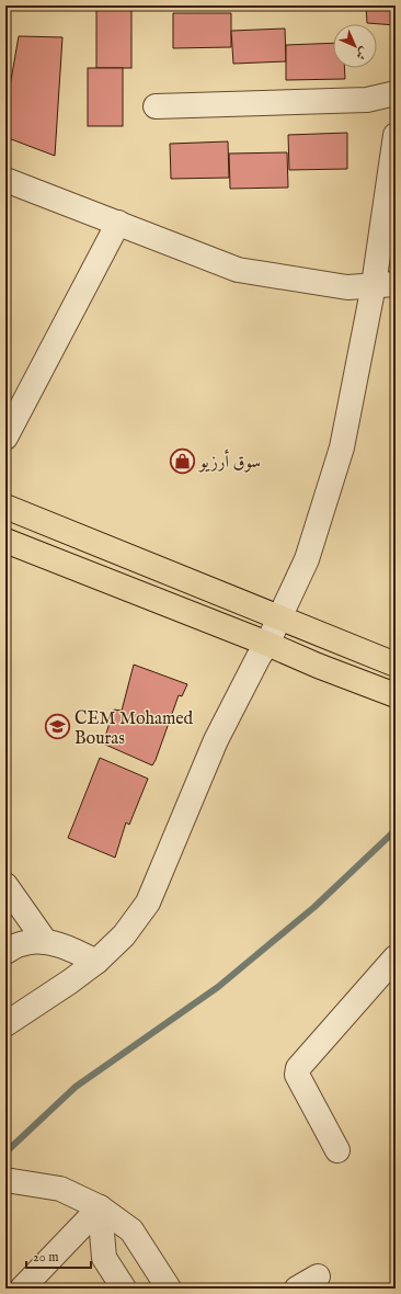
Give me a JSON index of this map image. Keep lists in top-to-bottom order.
{
  "places": {
    "shop": ["سوق أرزيو"],
    "school or university": ["CEM Mohamed Bouras"]
  },
  "scale_bar": "20 m",
  "north": "bottom right"
}
